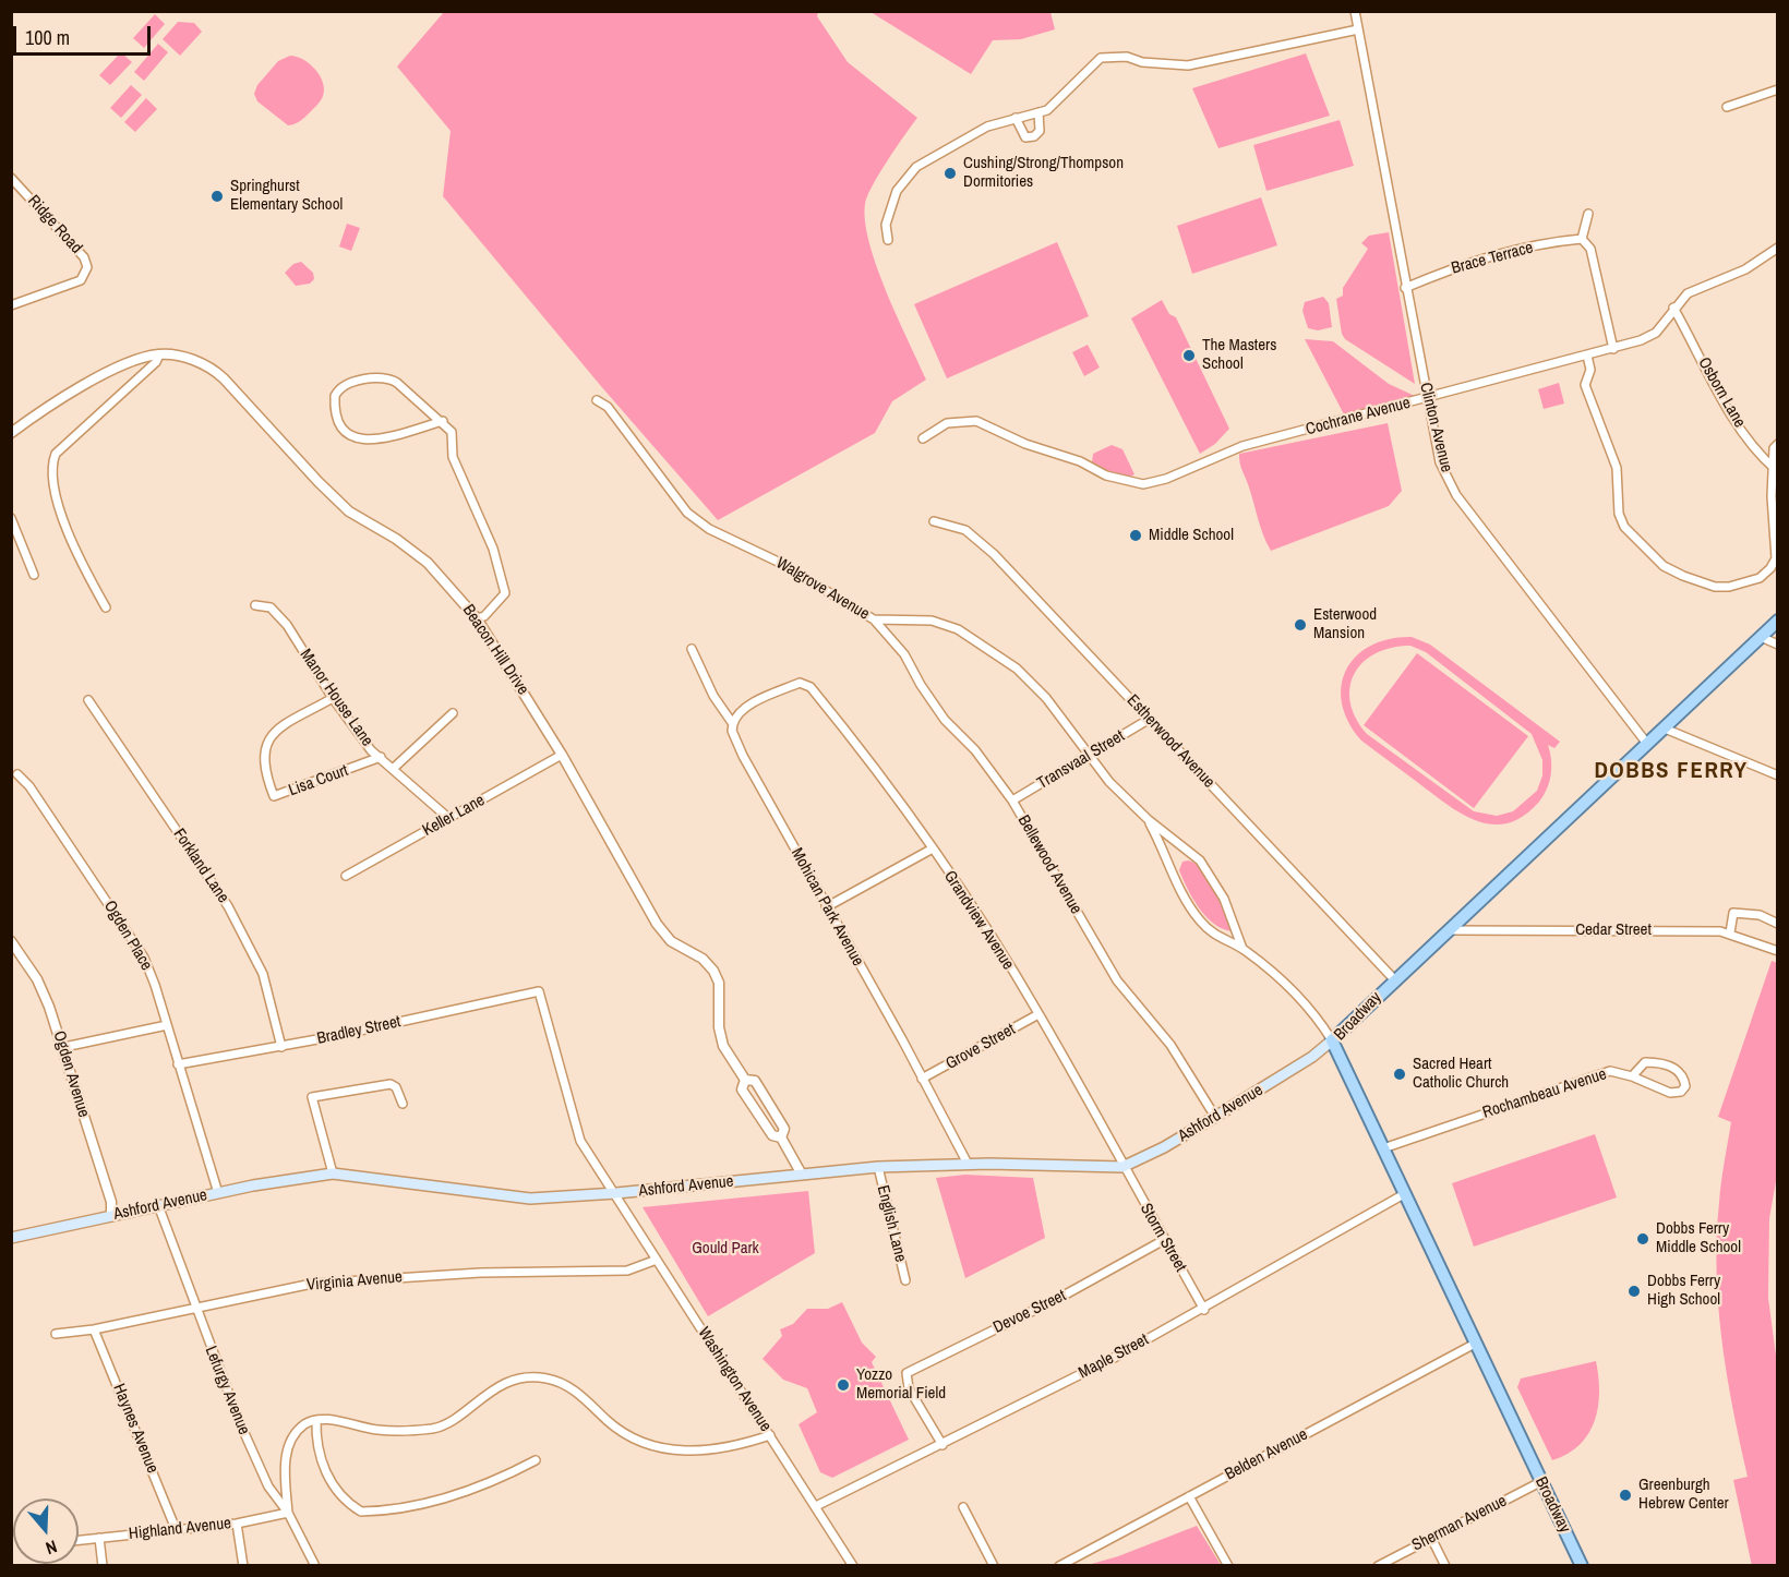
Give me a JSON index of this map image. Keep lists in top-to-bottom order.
{
  "streets": {
    "main road": ["Broadway", "Ashford Avenue"],
    "street": [
      "Ridge Road",
      "Brace Terrace",
      "Osborn Lane",
      "Cochrane Avenue",
      "Clinton Avenue",
      "Walgrove Avenue",
      "Beacon Hill Drive",
      "Manor House Lane",
      "Estherwood Avenue",
      "Transvaal Street",
      "Lisa Court",
      "Keller Lane",
      "Bellewood Avenue",
      "Forkland Lane",
      "Mohican Park Avenue",
      "Grandview Avenue",
      "Cedar Street",
      "Ogden Place",
      "Bradley Street",
      "Grove Street",
      "Ogden Avenue",
      "Rochambeau Avenue",
      "English Lane",
      "Storm Street",
      "Virginia Avenue",
      "Devoe Street",
      "Maple Street",
      "Washington Avenue",
      "Lefurgy Avenue",
      "Haynes Avenue",
      "Belden Avenue",
      "Sherman Avenue",
      "Highland Avenue"
    ]
  },
  "crossings": [
    ["Brace Terrace", "Clinton Avenue"],
    ["Osborn Lane", "Cochrane Avenue"],
    ["Cochrane Avenue", "Clinton Avenue"],
    ["Clinton Avenue", "Broadway"],
    ["Walgrove Avenue", "Transvaal Street"],
    ["Walgrove Avenue", "Bellewood Avenue"],
    ["Walgrove Avenue", "Broadway"],
    ["Walgrove Avenue", "Ashford Avenue"],
    ["Beacon Hill Drive", "Keller Lane"],
    ["Beacon Hill Drive", "Ashford Avenue"],
    ["Manor House Lane", "Lisa Court"],
    ["Manor House Lane", "Keller Lane"],
    ["Estherwood Avenue", "Transvaal Street"],
    ["Estherwood Avenue", "Broadway"],
    ["Transvaal Street", "Bellewood Avenue"],
    ["Bellewood Avenue", "Ashford Avenue"],
    ["Forkland Lane", "Bradley Street"],
    ["Mohican Park Avenue", "Grandview Avenue"],
    ["Mohican Park Avenue", "Grove Street"],
    ["Mohican Park Avenue", "Ashford Avenue"],
    ["Grandview Avenue", "Grove Street"],
    ["Grandview Avenue", "Ashford Avenue"],
    ["Grandview Avenue", "Storm Street"],
    ["Cedar Street", "Broadway"],
    ["Ogden Place", "Bradley Street"],
    ["Ogden Place", "Ashford Avenue"],
    ["Broadway", "Rochambeau Avenue"],
    ["Broadway", "Ashford Avenue"],
    ["Broadway", "Maple Street"],
    ["Broadway", "Belden Avenue"],
    ["Broadway", "Sherman Avenue"],
    ["Bradley Street", "Washington Avenue"],
    ["Ogden Avenue", "Ashford Avenue"],
    ["Ashford Avenue", "English Lane"],
    ["Ashford Avenue", "Storm Street"],
    ["Ashford Avenue", "Washington Avenue"],
    ["Ashford Avenue", "Lefurgy Avenue"],
    ["Storm Street", "Devoe Street"],
    ["Storm Street", "Maple Street"],
    ["Virginia Avenue", "Washington Avenue"],
    ["Virginia Avenue", "Lefurgy Avenue"],
    ["Virginia Avenue", "Haynes Avenue"],
    ["Devoe Street", "Maple Street"],
    ["Maple Street", "Washington Avenue"],
    ["Lefurgy Avenue", "Highland Avenue"],
    ["Haynes Avenue", "Highland Avenue"]
  ],
  "districts": ["DOBBS FERRY"],
  "parks": ["Gould Park"],
  "places": [
    "Cushing/Strong/Thompson Dormitories",
    "Springhurst Elementary School",
    "The Masters School",
    "Middle School",
    "Esterwood Mansion",
    "Sacred Heart Catholic Church",
    "Dobbs Ferry Middle School",
    "Dobbs Ferry High School",
    "Yozzo Memorial Field",
    "Greenburgh Hebrew Center"
  ],
  "scale_bar": "100 m",
  "north": "bottom"
}
